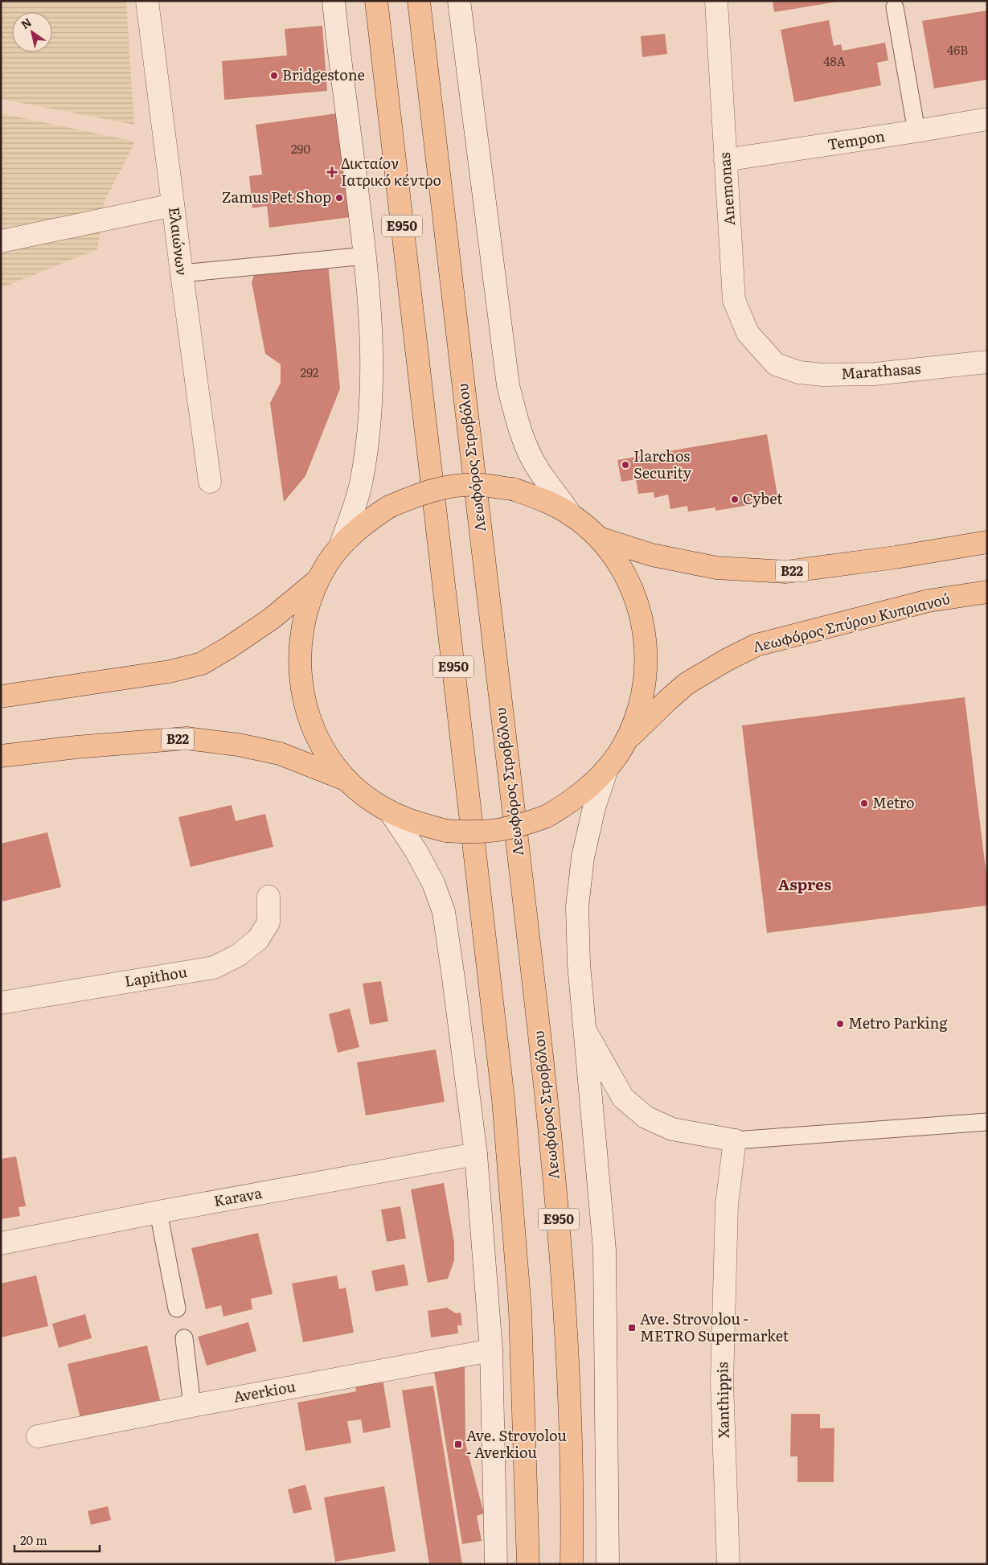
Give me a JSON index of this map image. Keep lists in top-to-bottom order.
{
  "streets": {
    "main road": [
      "E950",
      "Λεωφόρος Στροβόλου",
      "B22",
      "Λεωφόρος Σπύρου Κυπριανού"
    ],
    "street": [
      "Tempon",
      "Anemonas",
      "Ελαιώνων",
      "Marathasas",
      "Lapithou",
      "Karava",
      "Averkiou",
      "Xanthippis"
    ]
  },
  "crossings": [
    ["Tempon", "Anemonas"],
    ["Anemonas", "Marathasas"]
  ],
  "districts": ["Aspres"],
  "places": {
    "other": [
      "Bridgestone",
      "Zamus Pet Shop",
      "Ilarchos Security",
      "Cybet",
      "Metro",
      "Metro Parking"
    ],
    "health": ["Δικταίον Ιατρικό κέντρο"],
    "transit": ["Ave. Strovolou - METRO Supermarket", "Ave. Strovolou - Averkiou"]
  },
  "house_numbers": [
    "46B",
    "48A",
    "290",
    "292"
  ],
  "scale_bar": "20 m",
  "north": "top left"
}
